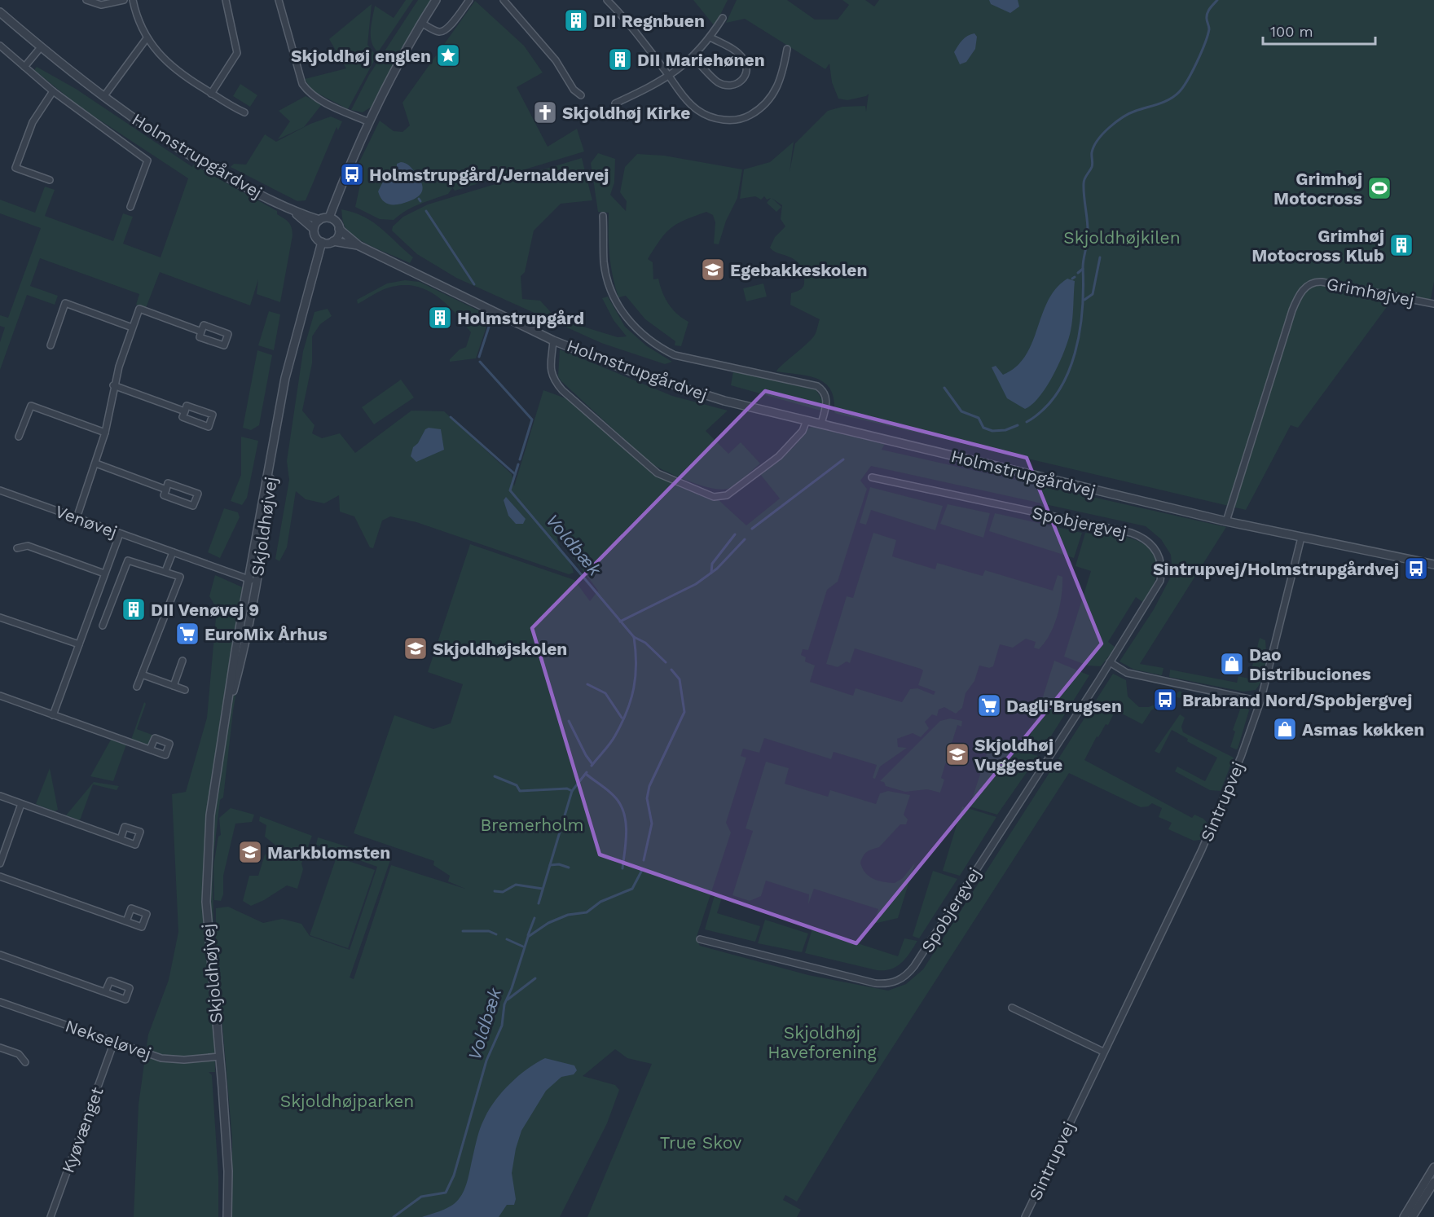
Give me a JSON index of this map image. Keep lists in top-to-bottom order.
{
  "streets": {
    "street": [
      "Holmstrupgårdvej",
      "Grimhøjvej",
      "Venøvej",
      "Spobjergvej",
      "Skjoldhøjvej",
      "Sintrupvej",
      "Nekseløvej",
      "Kyøvænget"
    ]
  },
  "crossings": [
    ["Holmstrupgårdvej", "Grimhøjvej"],
    ["Holmstrupgårdvej", "Skjoldhøjvej"],
    ["Holmstrupgårdvej", "Sintrupvej"],
    ["Venøvej", "Skjoldhøjvej"],
    ["Skjoldhøjvej", "Nekseløvej"],
    ["Nekseløvej", "Kyøvænget"]
  ],
  "water": ["Voldbæk"],
  "parks": [
    "Skjoldhøjkilen",
    "Bremerholm",
    "Skjoldhøj Haveforening",
    "Skjoldhøjparken",
    "True Skov"
  ],
  "places": {
    "building": [
      "DII Regnbuen",
      "DII Mariehønen",
      "Grimhøj Motocross Klub",
      "Holmstrupgård",
      "DII Venøvej 9"
    ],
    "place": ["Skjoldhøj englen"],
    "church": ["Skjoldhøj Kirke"],
    "bus stop": ["Holmstrupgård/Jernaldervej", "Sintrupvej/Holmstrupgårdvej", "Brabrand Nord/Spobjergvej"],
    "sports": ["Grimhøj Motocross"],
    "school or university": [
      "Egebakkeskolen",
      "Skjoldhøjskolen",
      "Skjoldhøj Vuggestue",
      "Markblomsten"
    ],
    "supermarket": ["EuroMix Århus", "Dagli'Brugsen"],
    "shop": ["Dao Distribuciones", "Asmas køkken"]
  },
  "scale_bar": "100 m"
}
